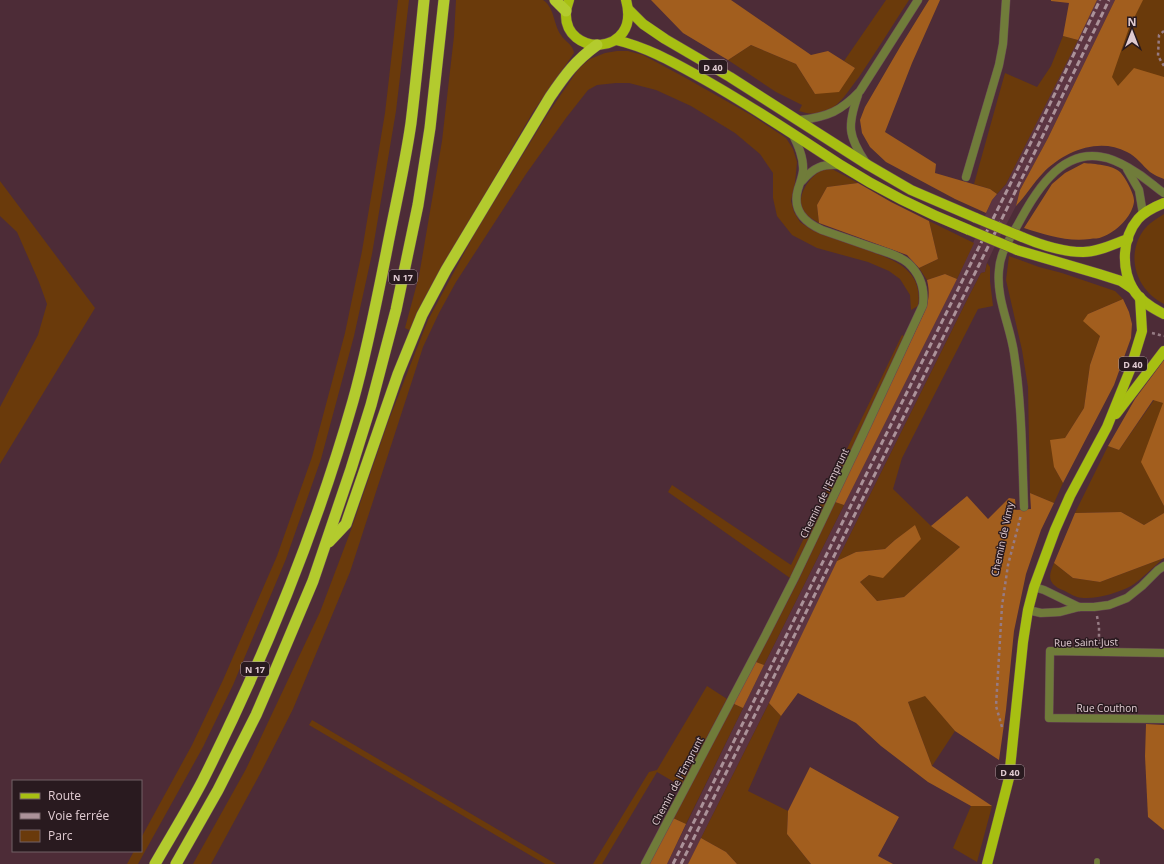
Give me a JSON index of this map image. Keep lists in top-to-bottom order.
{
  "streets": {
    "highway": ["N 17"],
    "main road": ["D 40"],
    "street": [
      "Chemin de l'Emprunt",
      "Chemin de Vimy",
      "Rue Saint-Just",
      "Rue Couthon"
    ]
  },
  "crossings": [
    ["D 40", "Chemin de l'Emprunt"],
    ["Rue Saint-Just", "Rue Couthon"]
  ],
  "legend": ["Route", "Voie ferrée", "Parc"],
  "north": "top"
}
